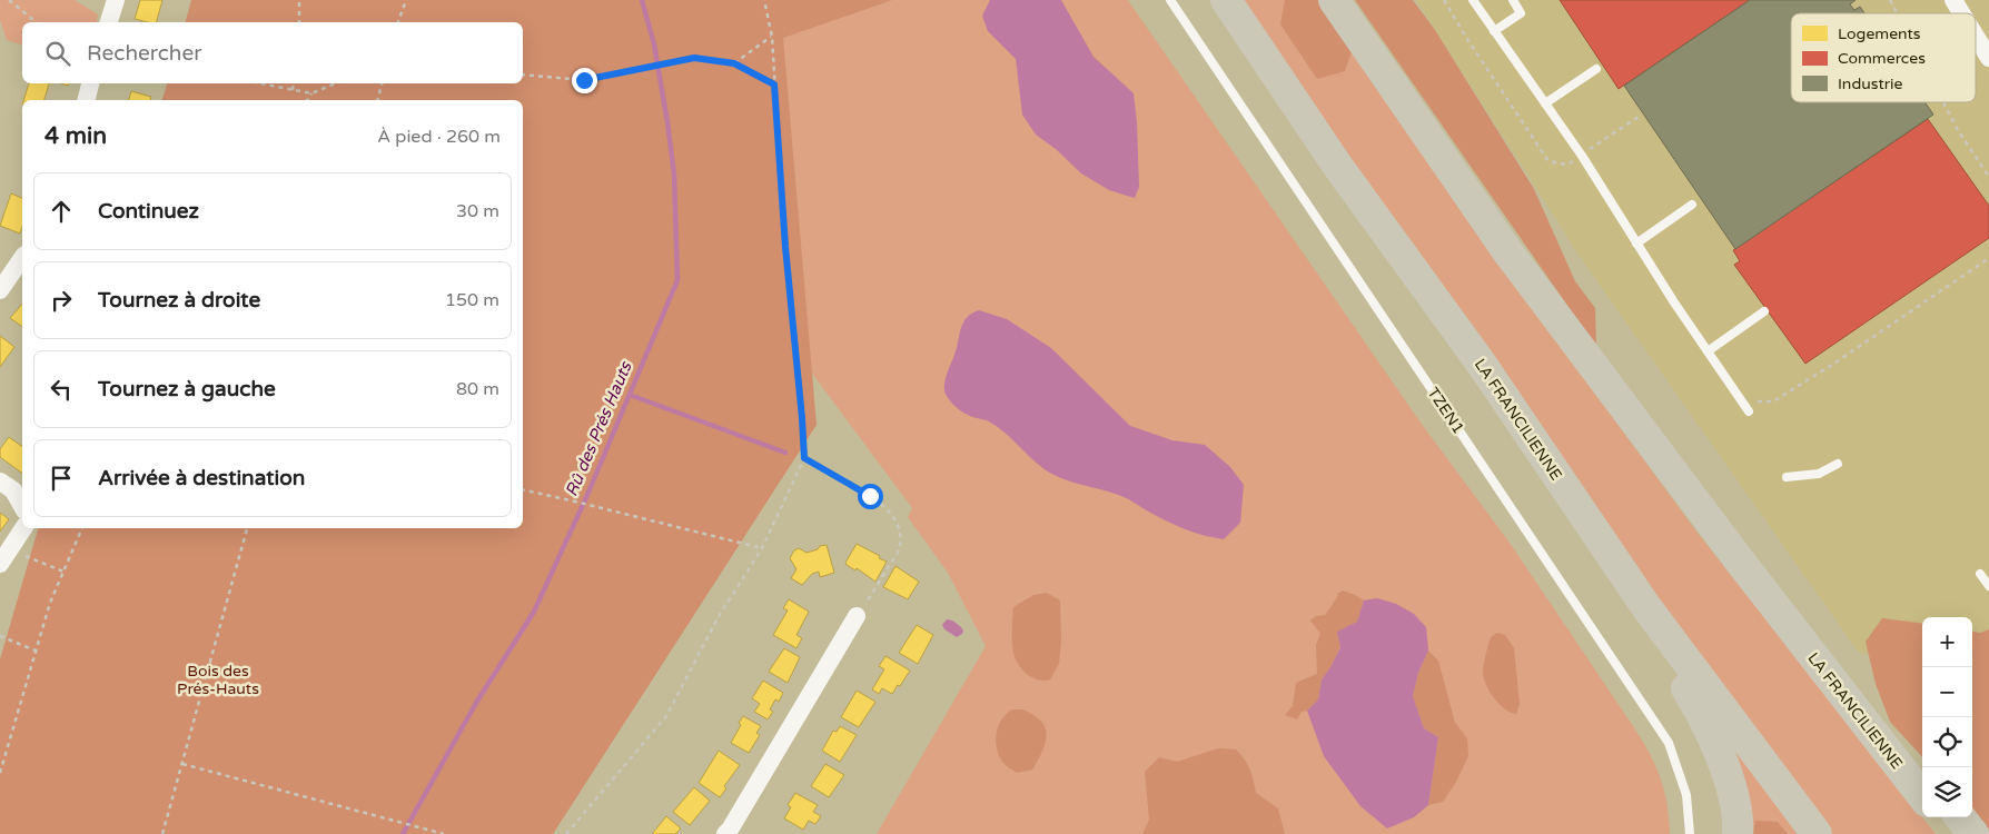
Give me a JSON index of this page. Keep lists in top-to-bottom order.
{
  "streets": {
    "highway": ["LA FRANCILIENNE"],
    "lane": ["TZEN1"]
  },
  "water": ["Rû des Prés Hauts"],
  "parks": ["Bois des Prés-Hauts"],
  "legend": ["Logements", "Commerces", "Industrie"],
  "page": {
    "search": "Rechercher",
    "heading": ["4 min", "À pied · 260 m"],
    "list": [
      ["Continuez", "30 m"],
      ["Tournez à droite", "150 m"],
      ["Tournez à gauche", "80 m"],
      "Arrivée à destination"
    ],
    "map_buttons": ["+", "−"]
  }
}
